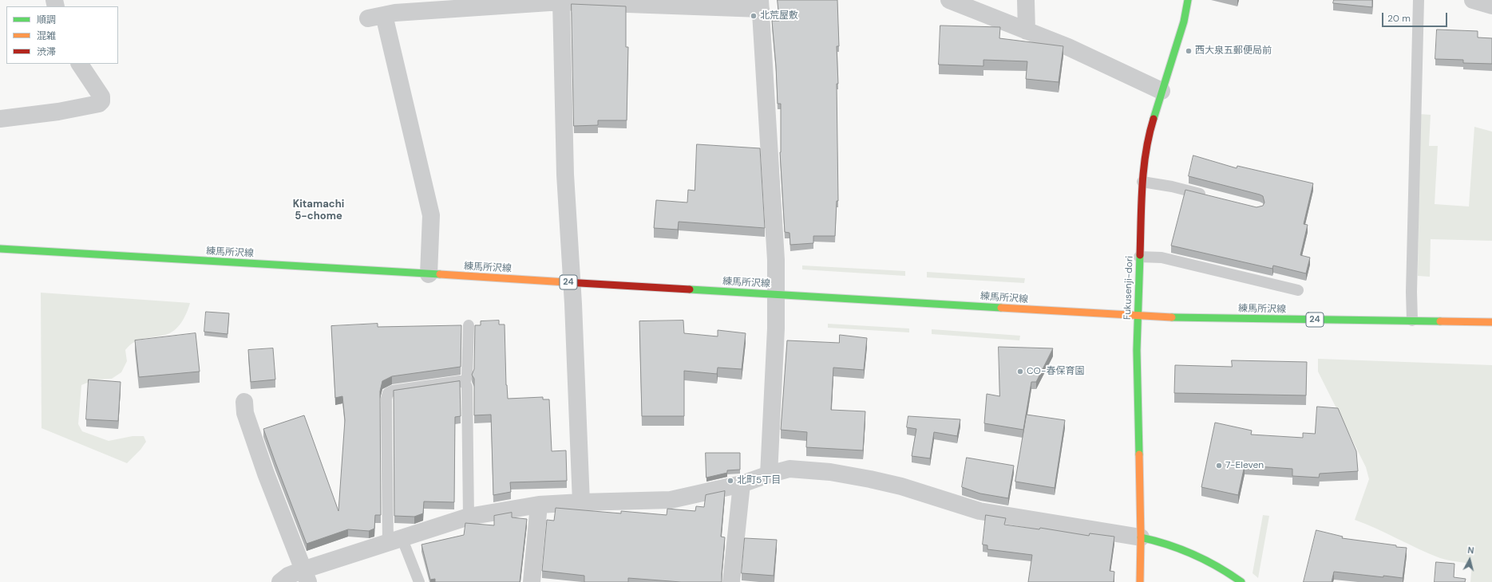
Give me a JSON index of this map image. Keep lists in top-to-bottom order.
{
  "streets": {
    "main road": ["練馬所沢線", "24", "Fukusenji-dori"]
  },
  "crossings": [
    ["練馬所沢線", "Fukusenji-dori"]
  ],
  "districts": ["Kitamachi 5-chome"],
  "places": [
    "北荒屋敷",
    "西大泉五郵便局前",
    "CO-春保育園",
    "7-Eleven",
    "北町5丁目"
  ],
  "legend": ["順調", "混雑", "渋滞"],
  "scale_bar": "20 m",
  "north": "top"
}
